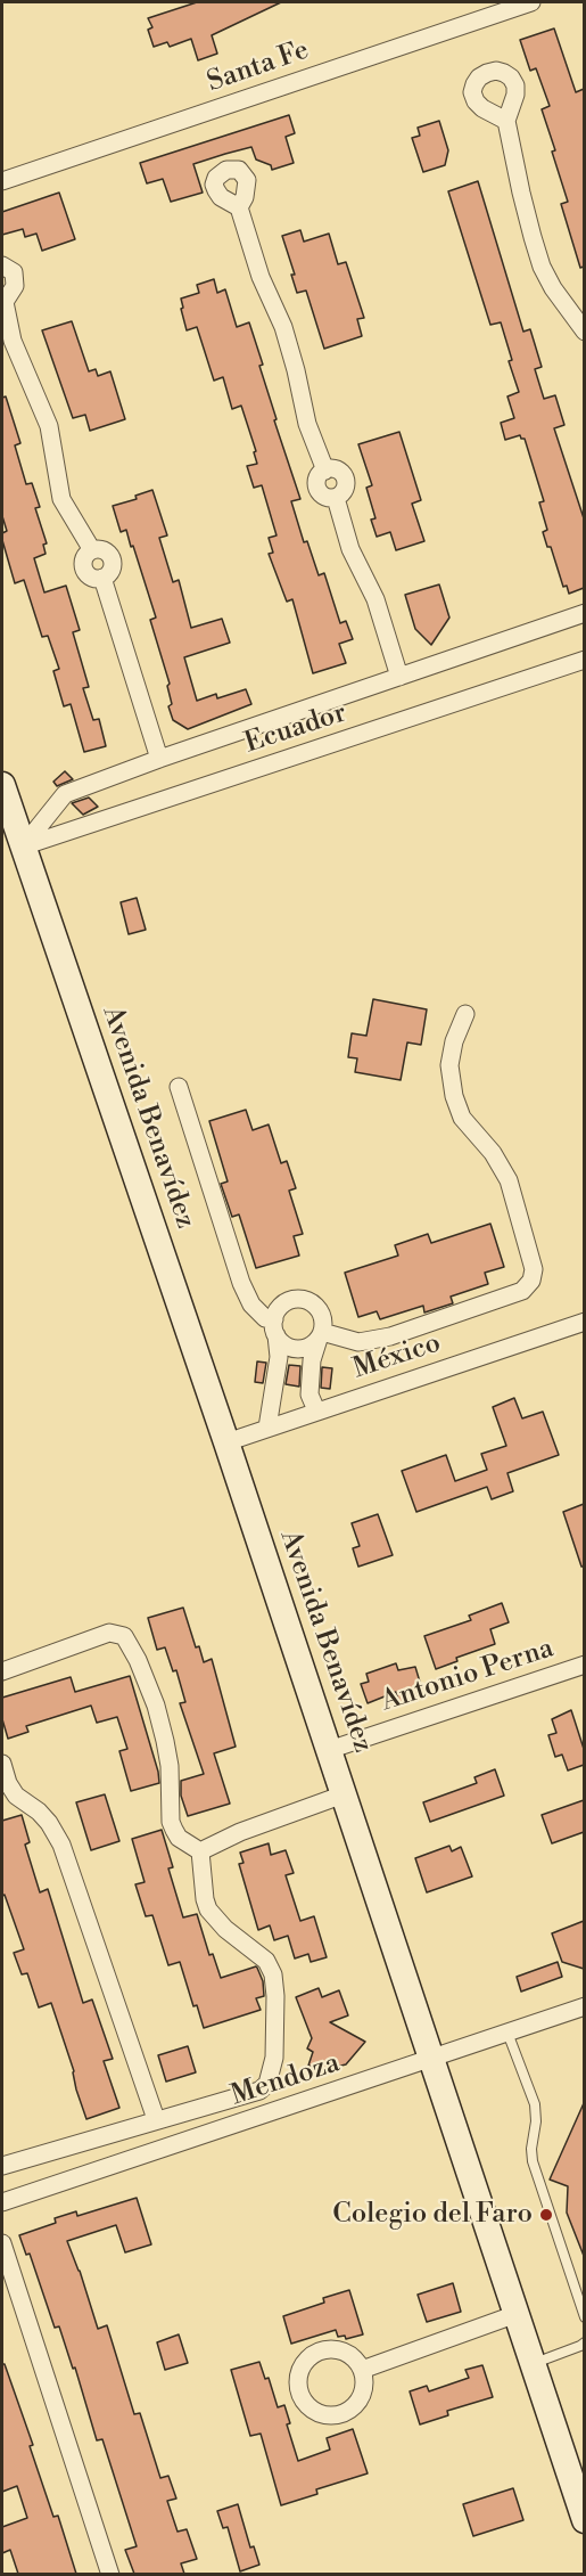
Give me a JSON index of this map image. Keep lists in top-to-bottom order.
{
  "streets": {
    "main road": ["Avenida Benavídez"],
    "street": [
      "Santa Fe",
      "Ecuador",
      "México",
      "Antonio Perna",
      "Mendoza"
    ]
  },
  "crossings": [
    ["Ecuador", "Avenida Benavídez"],
    ["Avenida Benavídez", "México"],
    ["Avenida Benavídez", "Antonio Perna"],
    ["Avenida Benavídez", "Mendoza"]
  ],
  "places": ["Colegio del Faro"]
}
